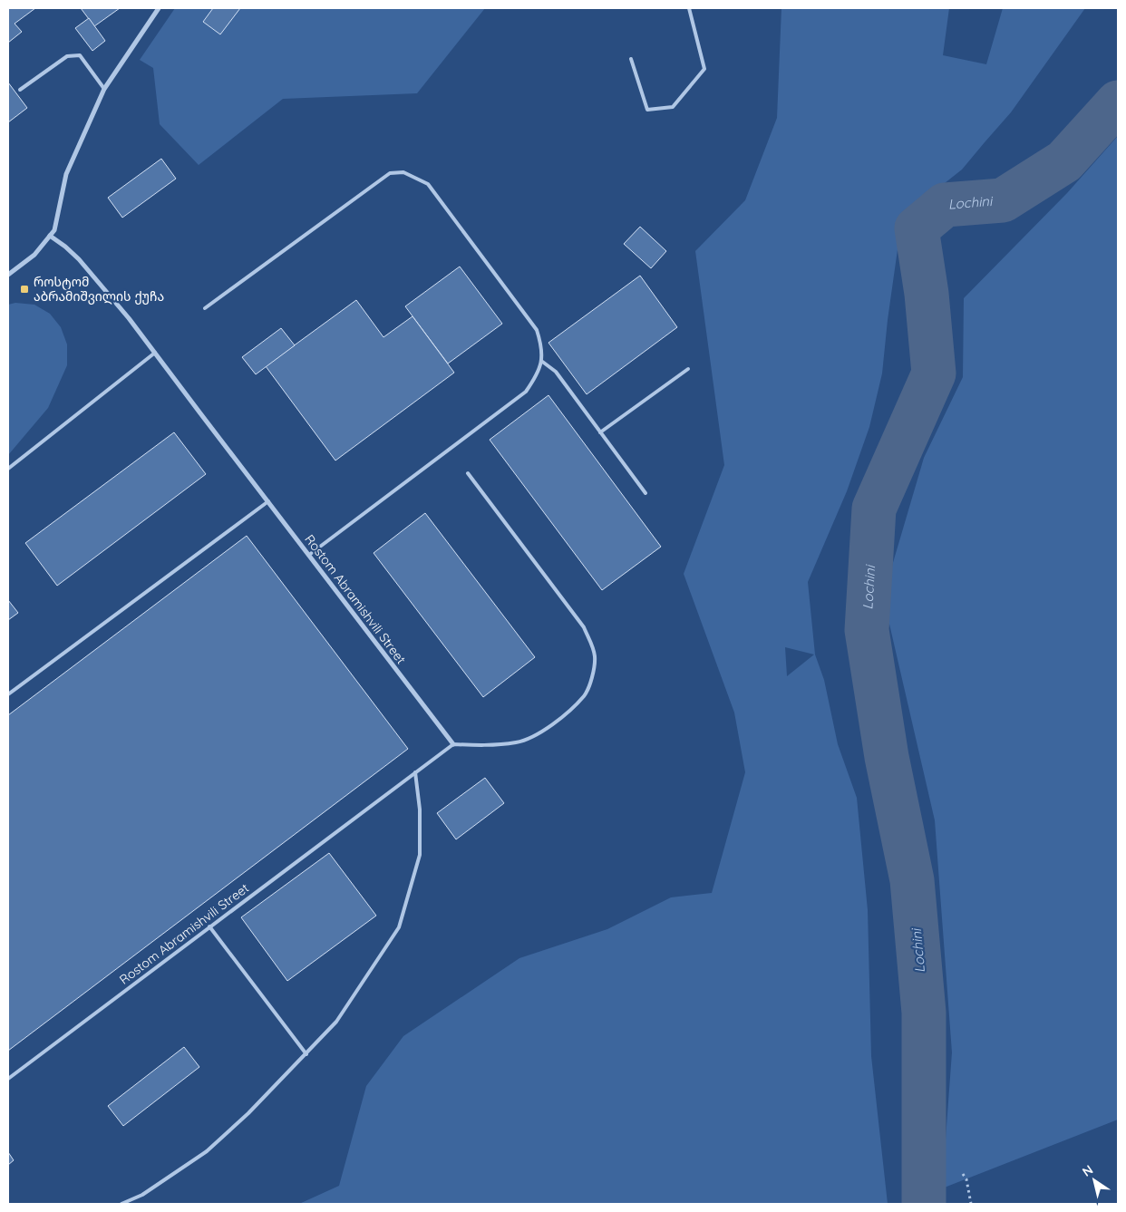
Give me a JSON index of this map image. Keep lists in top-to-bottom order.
{
  "streets": {
    "street": ["Rostom Abramishvili Street"]
  },
  "water": ["Lochini"],
  "places": {
    "transit": ["როსტომ აბრამიშვილის ქუჩა"]
  },
  "north": "top left"
}
